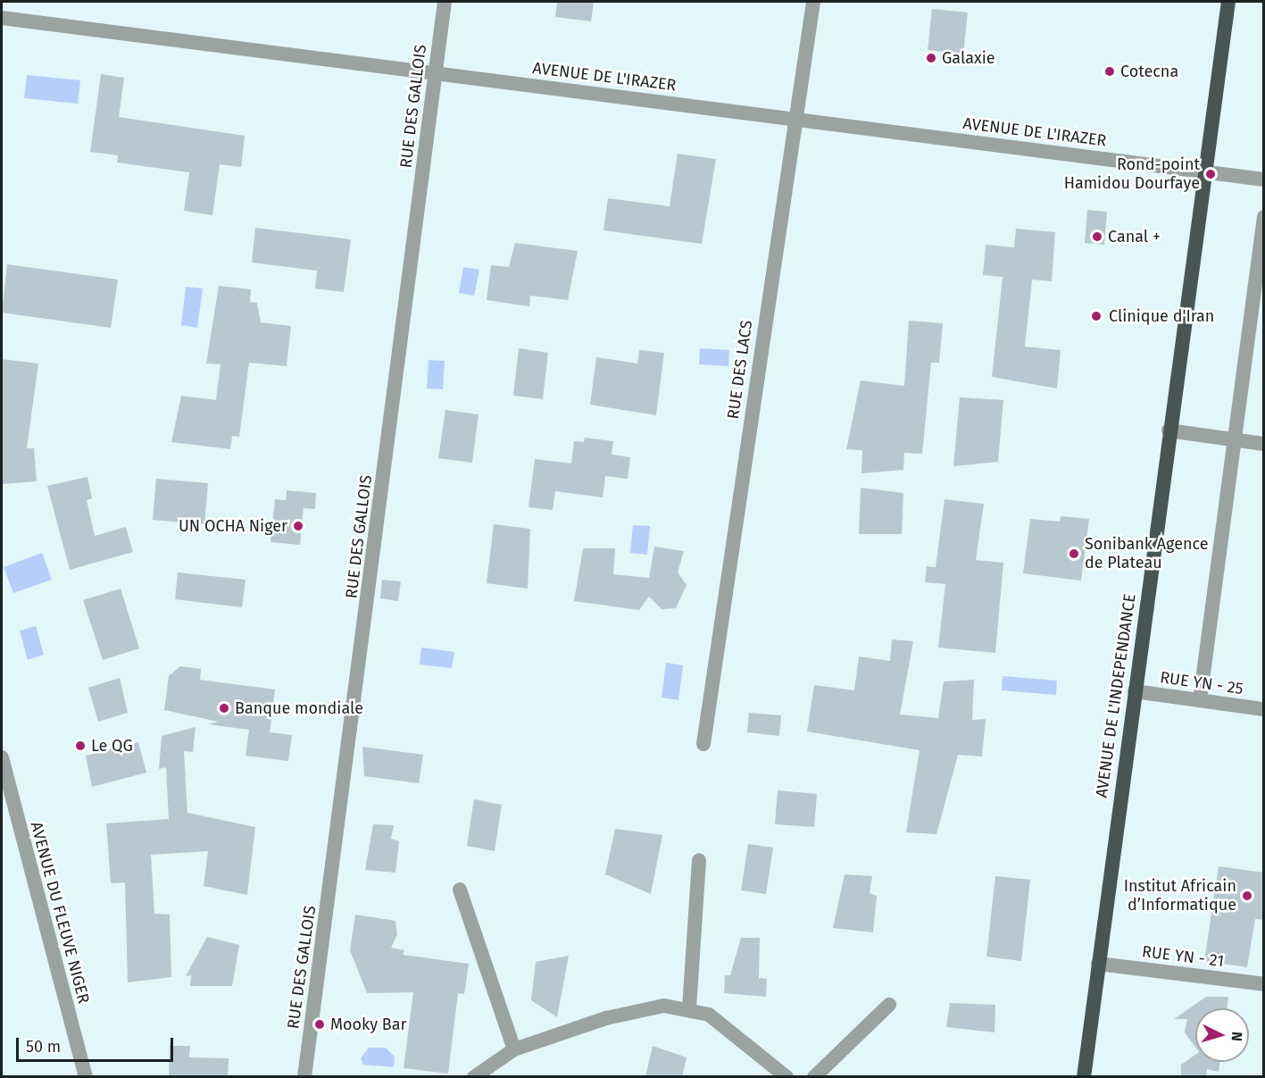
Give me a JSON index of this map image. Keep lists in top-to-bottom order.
{
  "streets": {
    "highway": ["AVENUE DE L'INDEPENDANCE"],
    "street": [
      "AVENUE DE L'IRAZER",
      "RUE DES GALLOIS",
      "RUE DES LACS",
      "RUE YN - 25",
      "AVENUE DU FLEUVE NIGER",
      "RUE YN - 21"
    ]
  },
  "crossings": [
    ["AVENUE DE L'IRAZER", "RUE DES GALLOIS"],
    ["AVENUE DE L'IRAZER", "RUE DES LACS"],
    ["AVENUE DE L'IRAZER", "AVENUE DE L'INDEPENDANCE"],
    ["RUE YN - 25", "AVENUE DE L'INDEPENDANCE"],
    ["AVENUE DE L'INDEPENDANCE", "RUE YN - 21"]
  ],
  "places": [
    "Galaxie",
    "Cotecna",
    "Rond-point Hamidou Dourfaye",
    "Canal +",
    "Clinique d'Iran",
    "UN OCHA Niger",
    "Sonibank Agence de Plateau",
    "Banque mondiale",
    "Le QG",
    "Institut Africain d’Informatique",
    "Mooky Bar"
  ],
  "scale_bar": "50 m",
  "north": "right"
}
